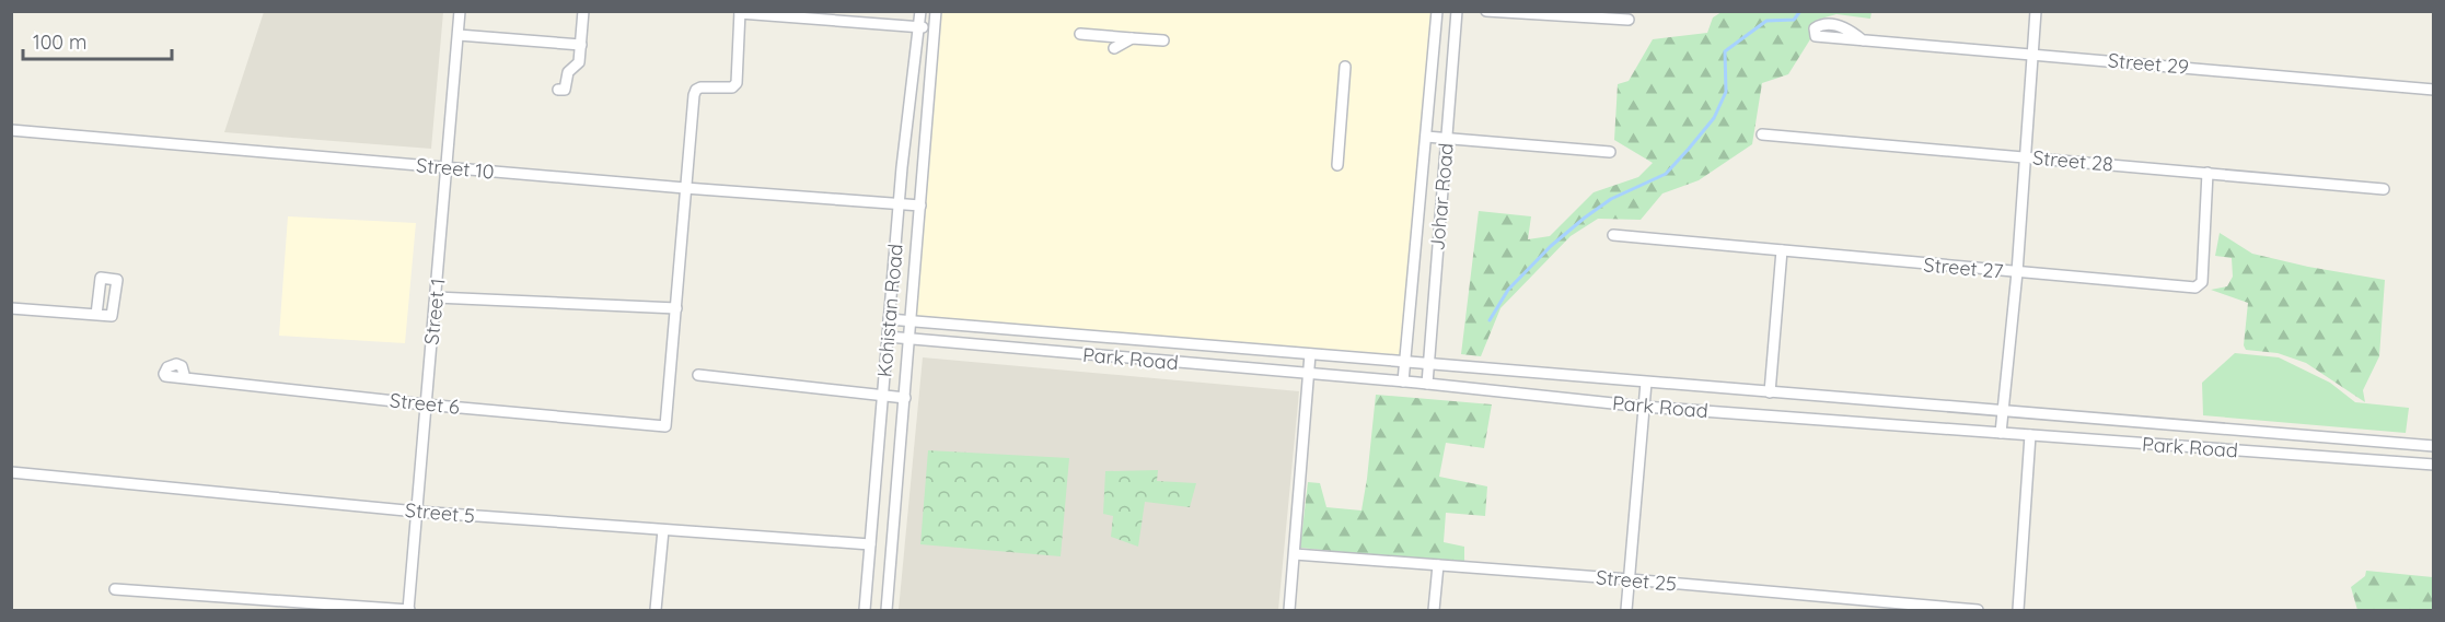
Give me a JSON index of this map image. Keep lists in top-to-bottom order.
{
  "streets": {
    "street": [
      "Street 29",
      "Street 28",
      "Street 10",
      "Johar Road",
      "Street 27",
      "Kohistan Road",
      "Street 1",
      "Park Road",
      "Street 6",
      "Street 5",
      "Street 25"
    ]
  },
  "crossings": [
    ["Street 28", "Street 27"],
    ["Street 10", "Kohistan Road"],
    ["Street 10", "Street 1"],
    ["Johar Road", "Park Road"],
    ["Kohistan Road", "Park Road"],
    ["Kohistan Road", "Street 5"],
    ["Street 1", "Street 6"],
    ["Street 1", "Street 5"]
  ],
  "scale_bar": "100 m"
}
